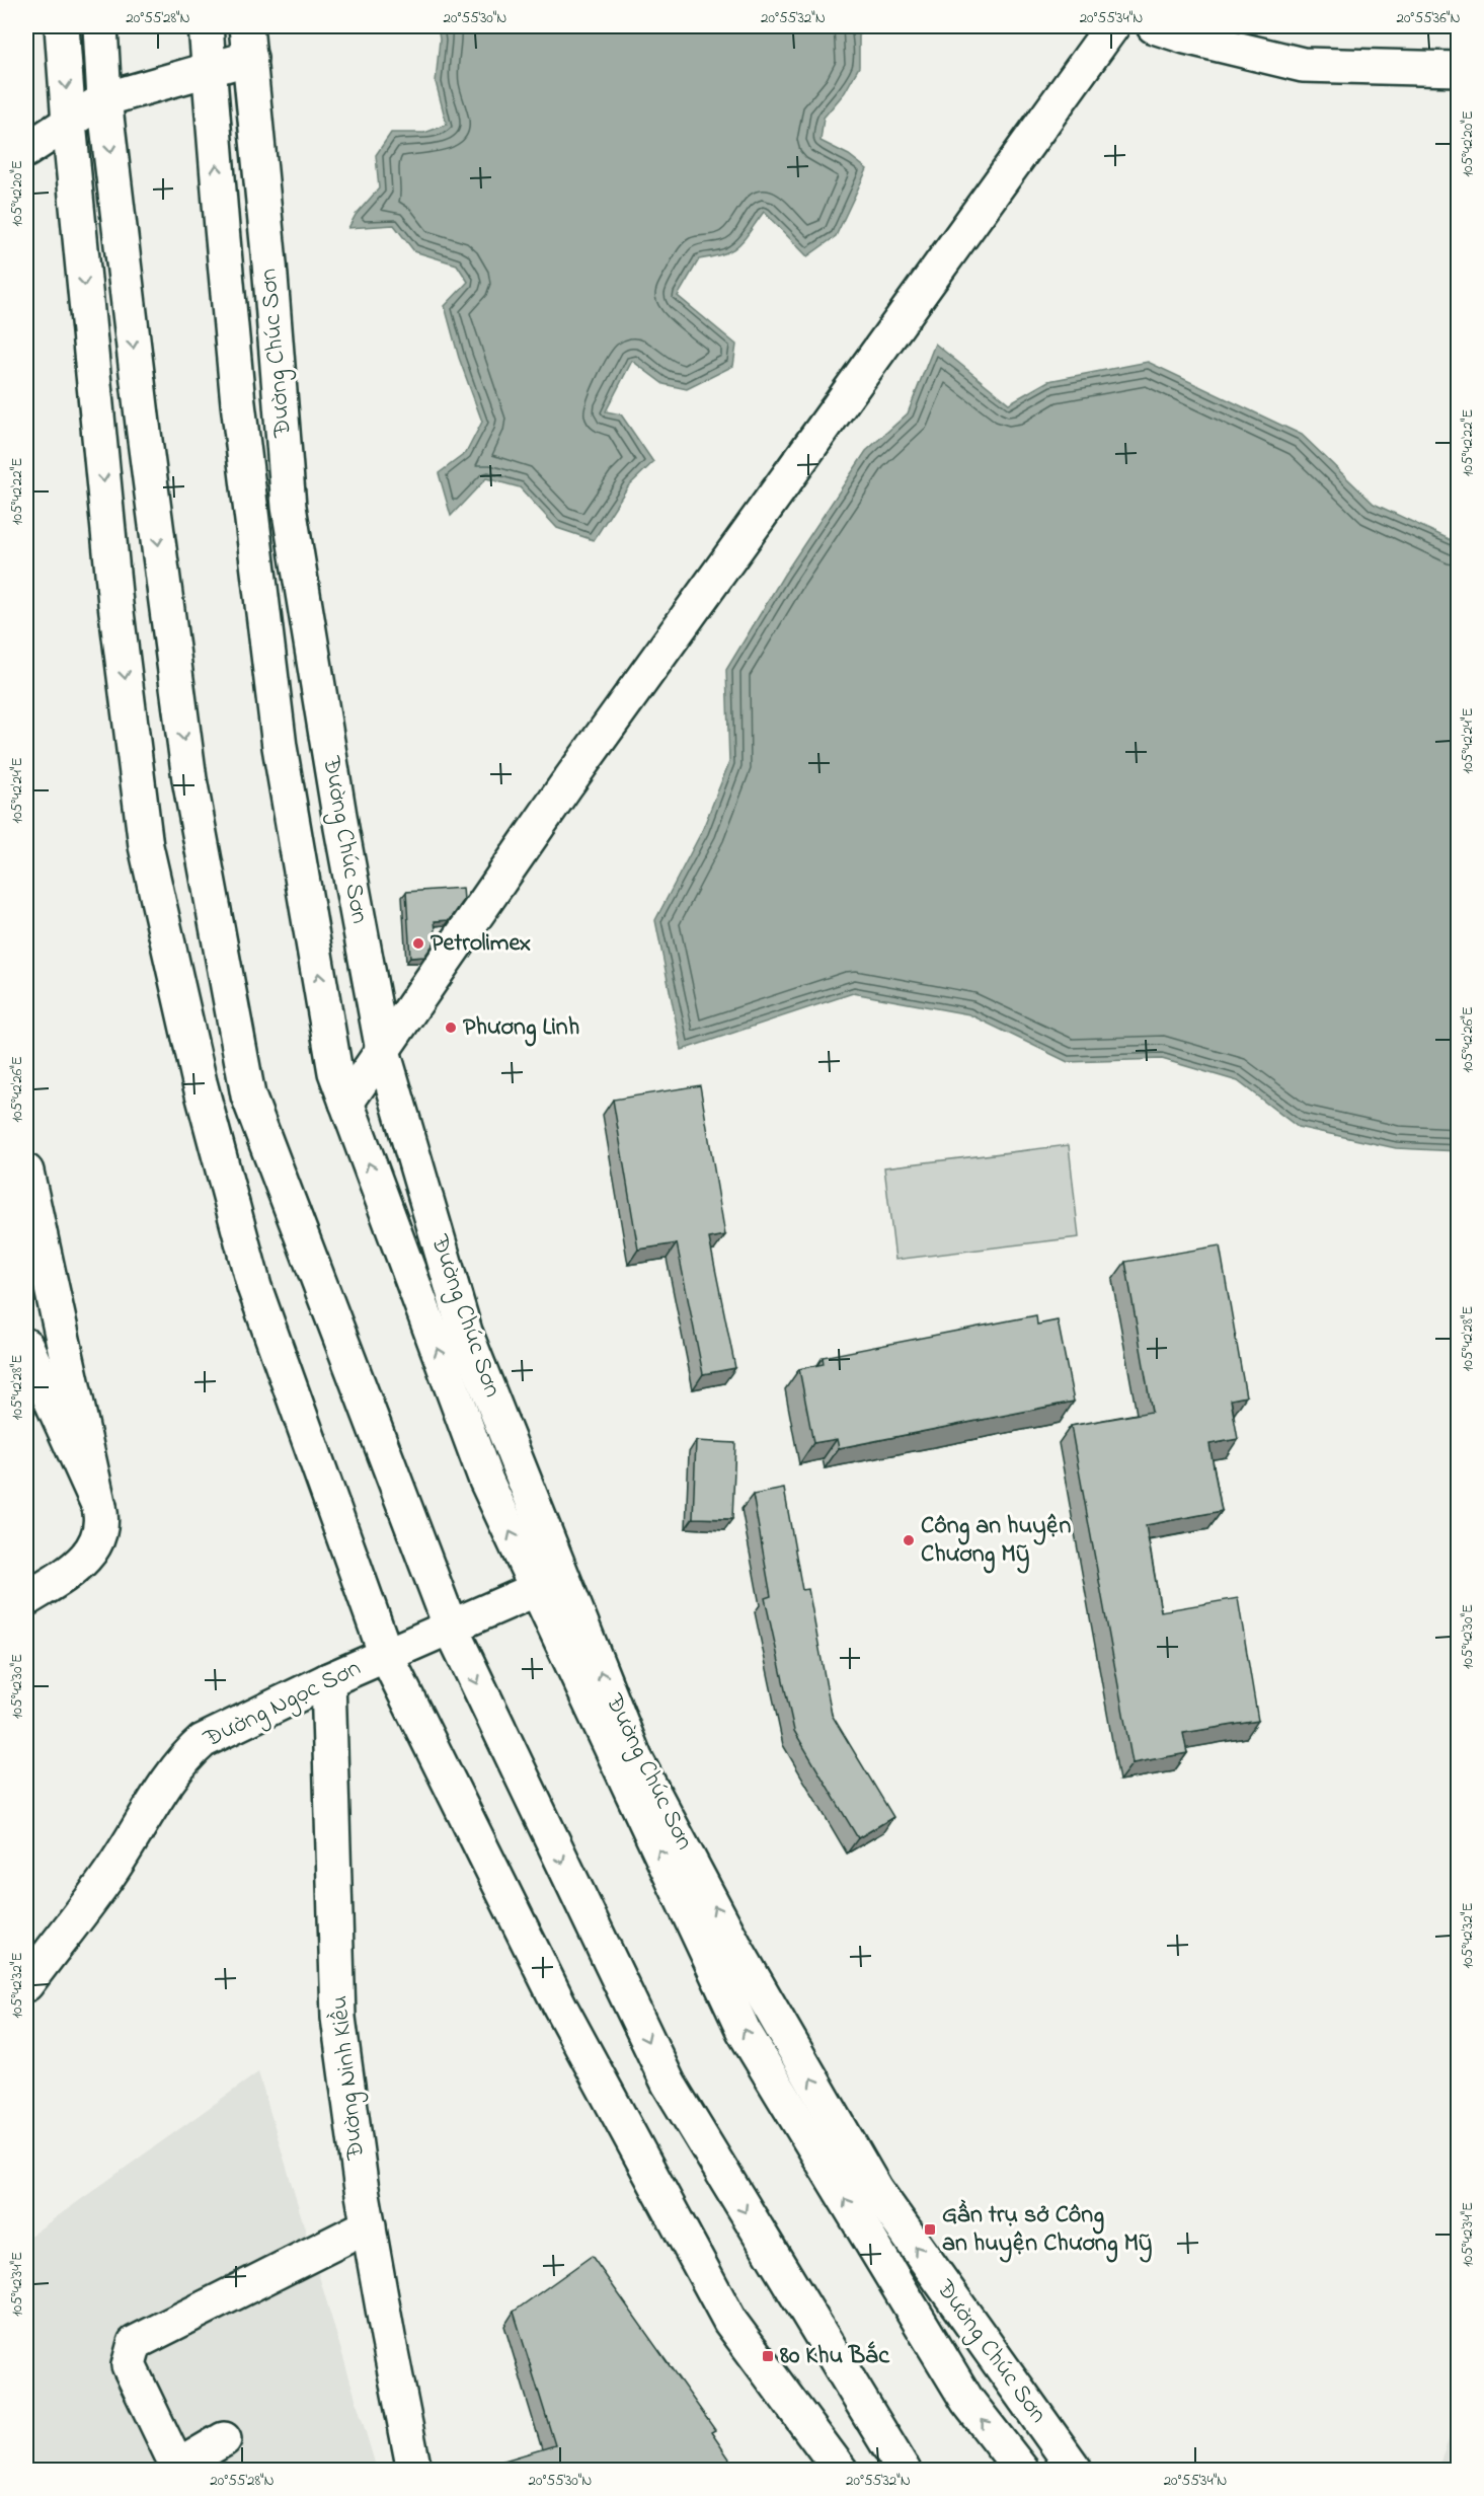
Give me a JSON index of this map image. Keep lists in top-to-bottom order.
{
  "streets": {
    "main road": ["Đường Chúc Sơn", "Đường Ngọc Sơn", "Đường Ninh Kiều"]
  },
  "crossings": [
    ["Đường Chúc Sơn", "Đường Ngọc Sơn"],
    ["Đường Ngọc Sơn", "Đường Ninh Kiều"]
  ],
  "places": {
    "other": ["Petrolimex", "Phương Linh", "Công an huyện Chương Mỹ"],
    "transit": ["Gần trụ sở Công an huyện Chương Mỹ", "80 Khu Bắc"]
  },
  "coordinates": [
    "20°55'28\"N",
    "20°55'30\"N",
    "20°55'32\"N",
    "20°55'34\"N",
    "20°55'36\"N",
    "105°42'20\"E",
    "105°42'22\"E",
    "105°42'24\"E",
    "105°42'26\"E",
    "105°42'28\"E",
    "105°42'30\"E",
    "105°42'32\"E",
    "105°42'34\"E"
  ]
}
